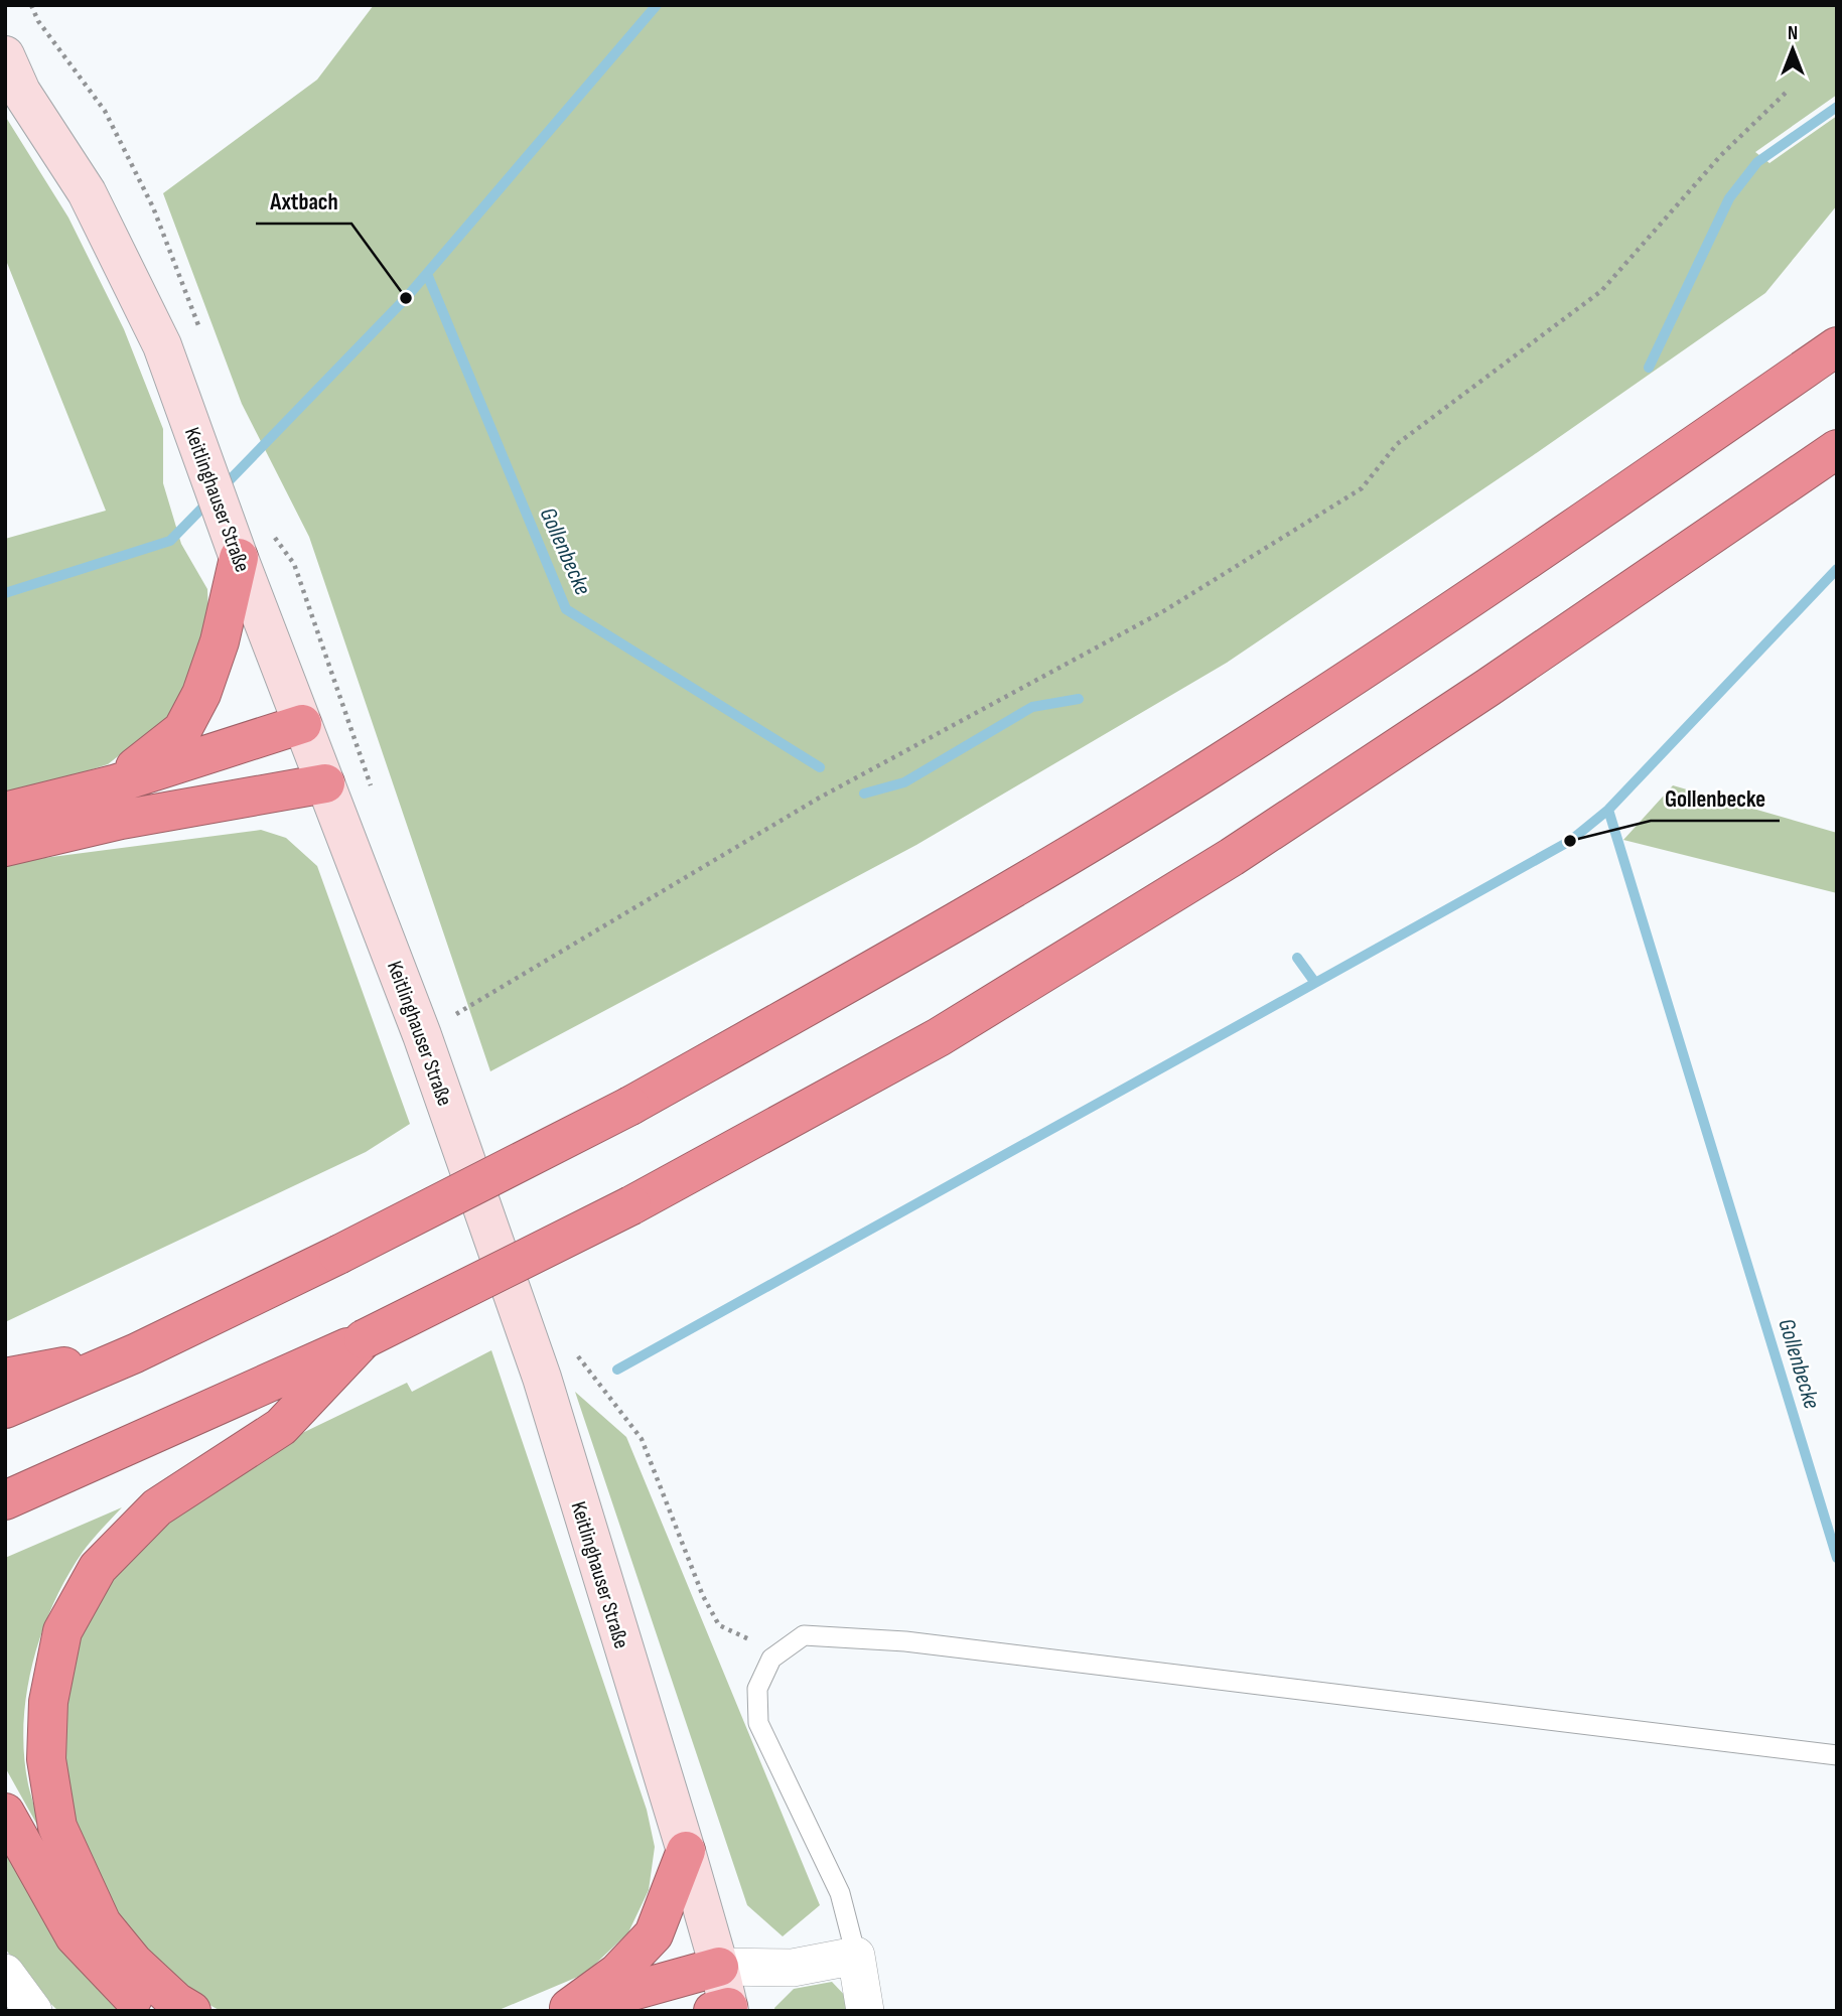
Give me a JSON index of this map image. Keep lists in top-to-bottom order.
{
  "streets": {
    "main road": ["Keitlinghauser Straße"]
  },
  "water": ["Gollenbecke"],
  "places": ["Axtbach", "Gollenbecke"],
  "north": "top"
}
